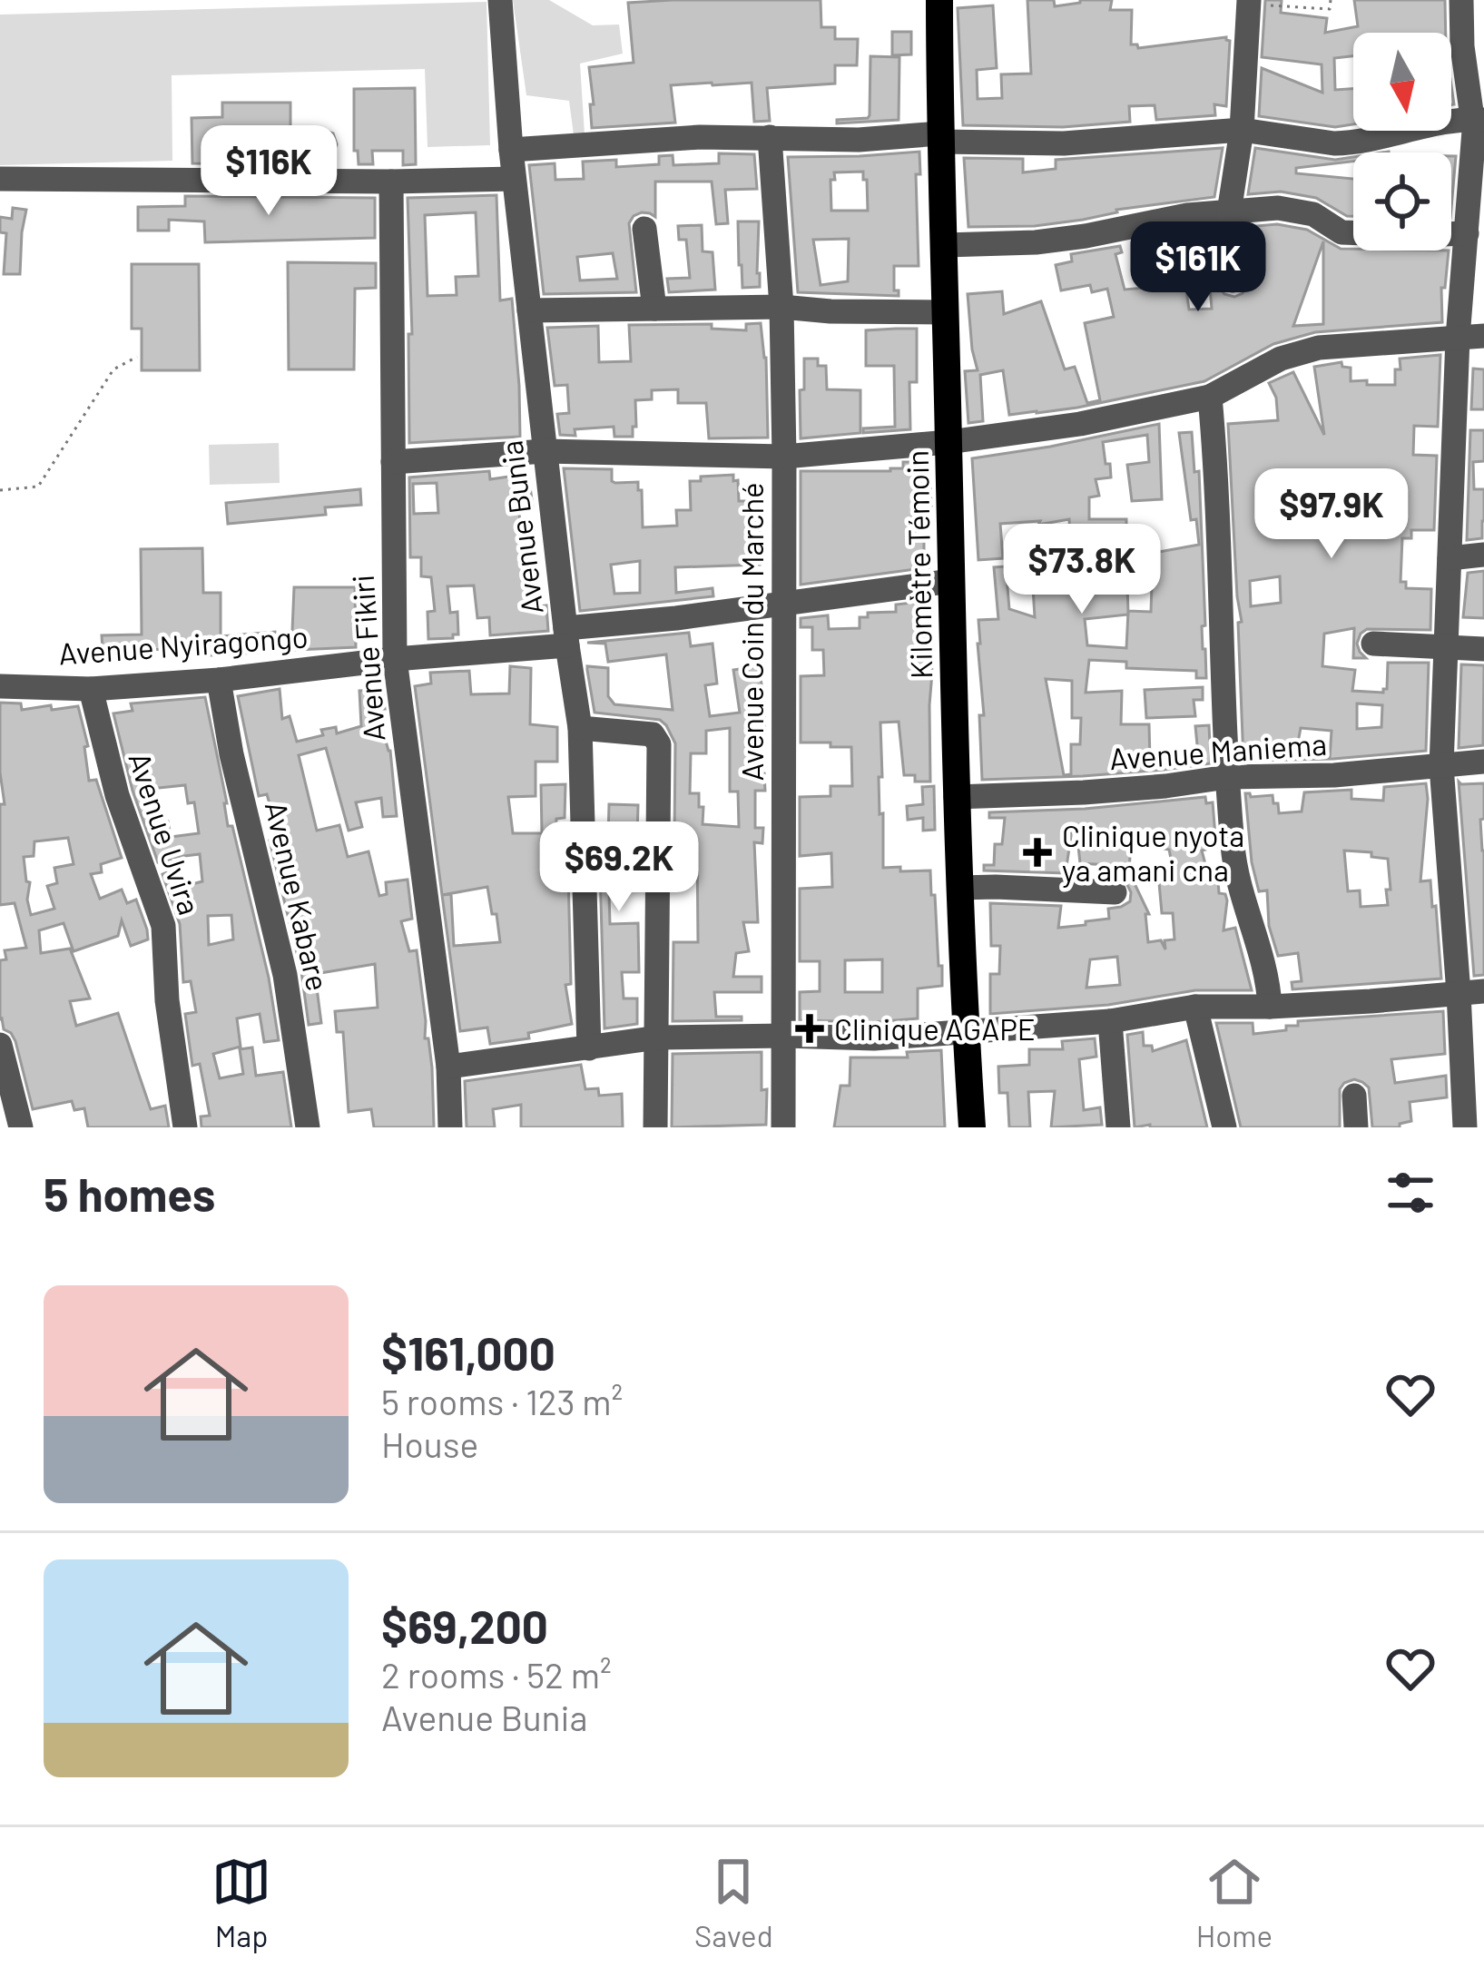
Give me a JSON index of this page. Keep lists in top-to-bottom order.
{
  "streets": {
    "main road": ["Kilomètre Témoin"],
    "street": [
      "Avenue Bunia",
      "Avenue Coin du Marché",
      "Avenue Nyiragongo",
      "Avenue Fikiri",
      "Avenue Maniema",
      "Avenue Uvira",
      "Avenue Kabare"
    ]
  },
  "crossings": [
    ["Avenue Bunia", "Avenue Nyiragongo"],
    ["Kilomètre Témoin", "Avenue Nyiragongo"],
    ["Kilomètre Témoin", "Avenue Maniema"],
    ["Avenue Coin du Marché", "Avenue Nyiragongo"],
    ["Avenue Nyiragongo", "Avenue Fikiri"],
    ["Avenue Nyiragongo", "Avenue Uvira"],
    ["Avenue Nyiragongo", "Avenue Kabare"]
  ],
  "places": {
    "health": ["Clinique nyota ya amani cna", "Clinique AGAPE"]
  },
  "north": "bottom",
  "page": {
    "price": [
      "$116K",
      "$161K",
      "$97.9K",
      "$73.8K",
      "$69.2K"
    ],
    "heading": "5 homes",
    "list": [
      {
        "name": "$161,000",
        "note": "5 rooms · 123 m² · House"
      },
      {
        "name": "$69,200",
        "note": "2 rooms · 52 m² · Avenue Bunia"
      }
    ],
    "tabs": ["Map", "Saved", "Home"]
  }
}
